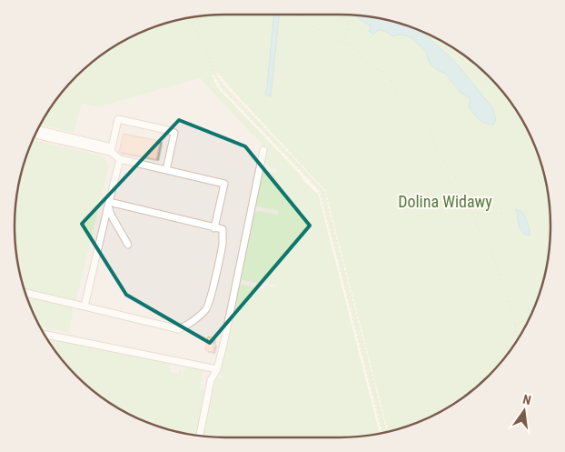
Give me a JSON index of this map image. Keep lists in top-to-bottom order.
{
  "parks": ["Dolina Widawy"],
  "north": "top"
}
